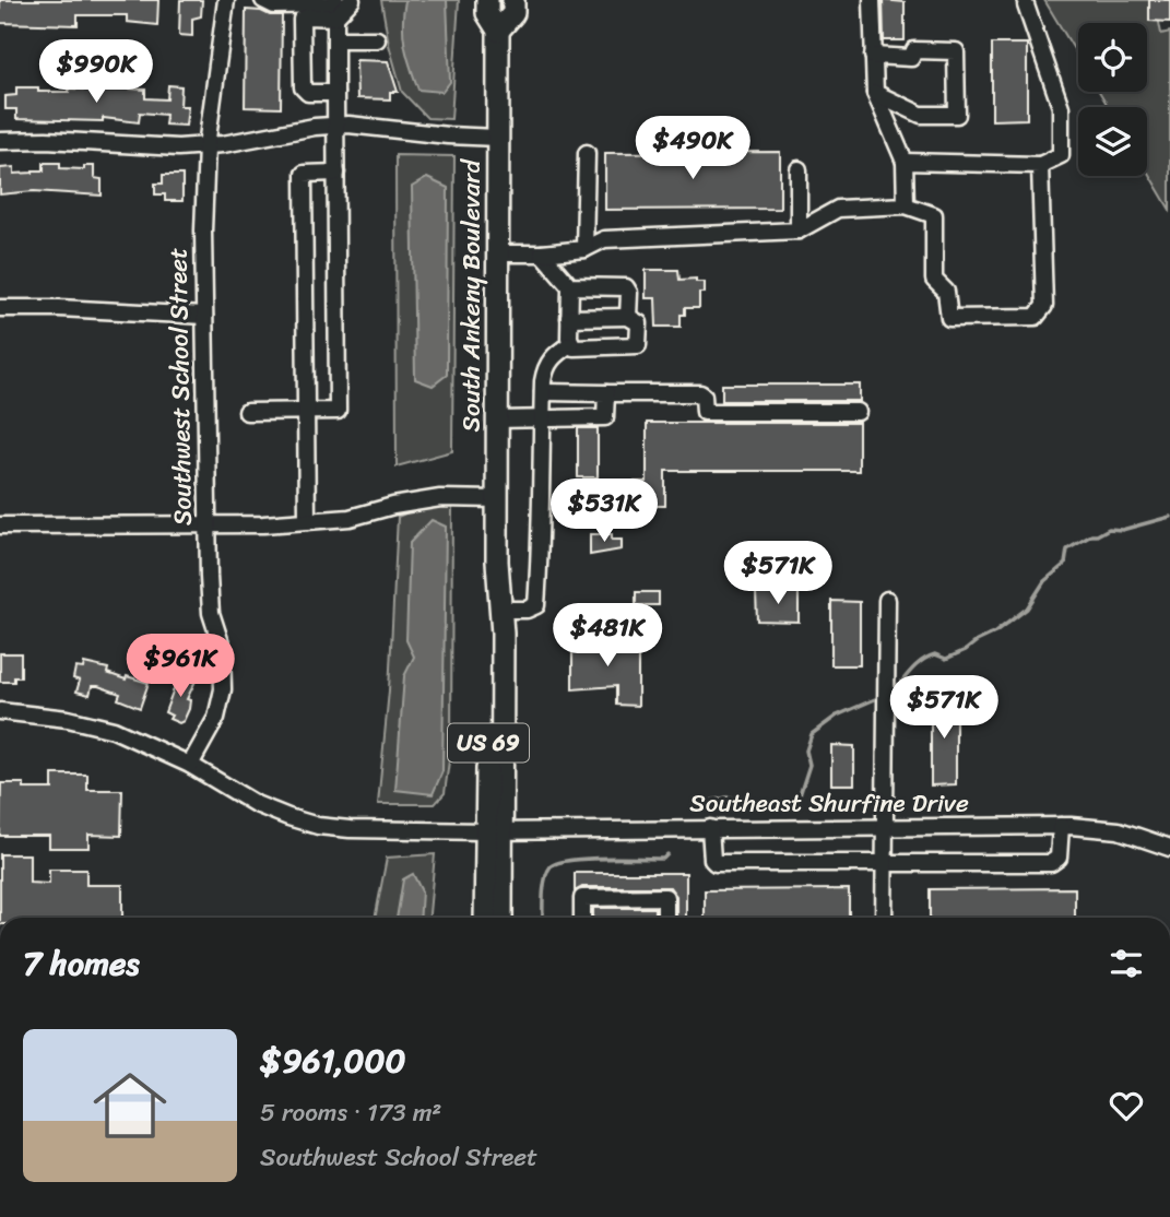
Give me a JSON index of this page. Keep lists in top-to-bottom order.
{
  "streets": {
    "main road": ["South Ankeny Boulevard", "US 69"],
    "street": ["Southwest School Street", "Southeast Shurfine Drive"]
  },
  "crossings": [
    ["South Ankeny Boulevard", "Southeast Shurfine Drive"],
    ["Southwest School Street", "Southeast Shurfine Drive"]
  ],
  "page": {
    "price": [
      "$990K",
      "$490K",
      "$531K",
      "$571K",
      "$481K",
      "$961K",
      "$571K"
    ],
    "heading": "7 homes",
    "list": [
      {
        "name": "$961,000",
        "note": "5 rooms · 173 m² · Southwest School Street"
      }
    ]
  }
}
